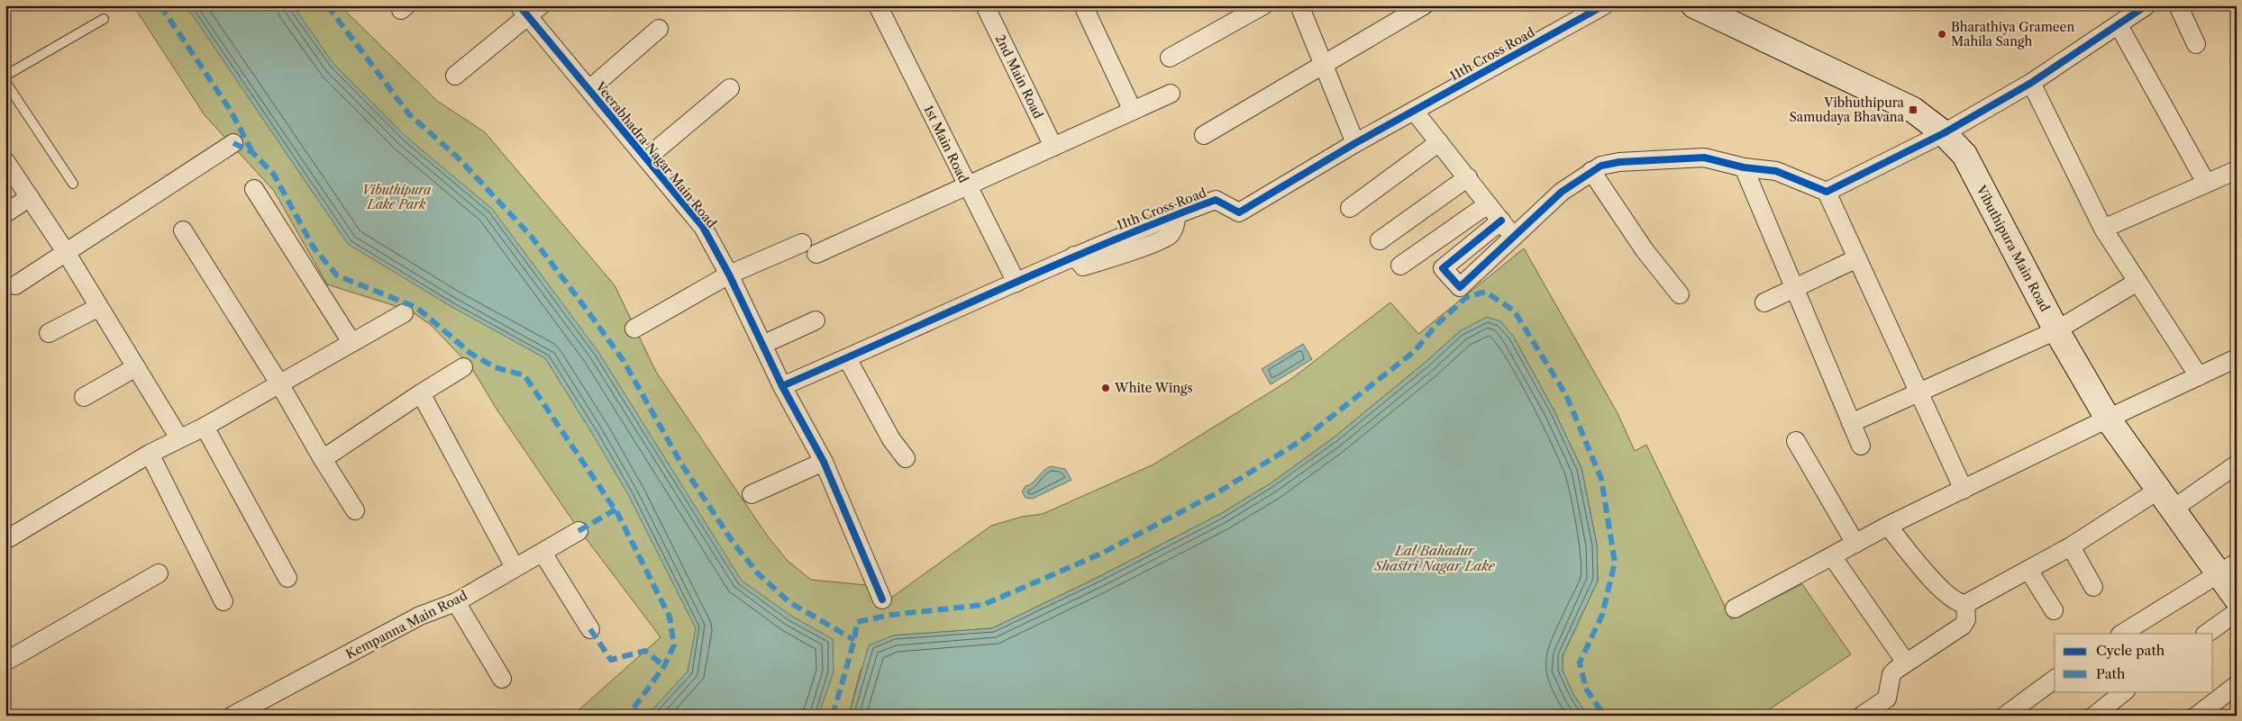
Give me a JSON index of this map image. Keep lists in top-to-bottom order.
{
  "streets": {
    "street": [
      "11th Cross Road",
      "2nd Main Road",
      "1st Main Road",
      "Veerabhadra Nagar Main Road",
      "Vibuthipura Main Road",
      "Kempanna Main Road"
    ]
  },
  "crossings": [
    ["11th Cross Road", "1st Main Road"],
    ["11th Cross Road", "Veerabhadra Nagar Main Road"]
  ],
  "water": ["Lal Bahadur Shastri Nagar Lake"],
  "parks": ["Vibuthipura Lake Park"],
  "places": {
    "other": ["Bharathiya Grameen Mahila Sangh", "White Wings"],
    "transit": ["Vibhuthipura Samudaya Bhavana"]
  },
  "legend": ["Cycle path", "Path"]
}
